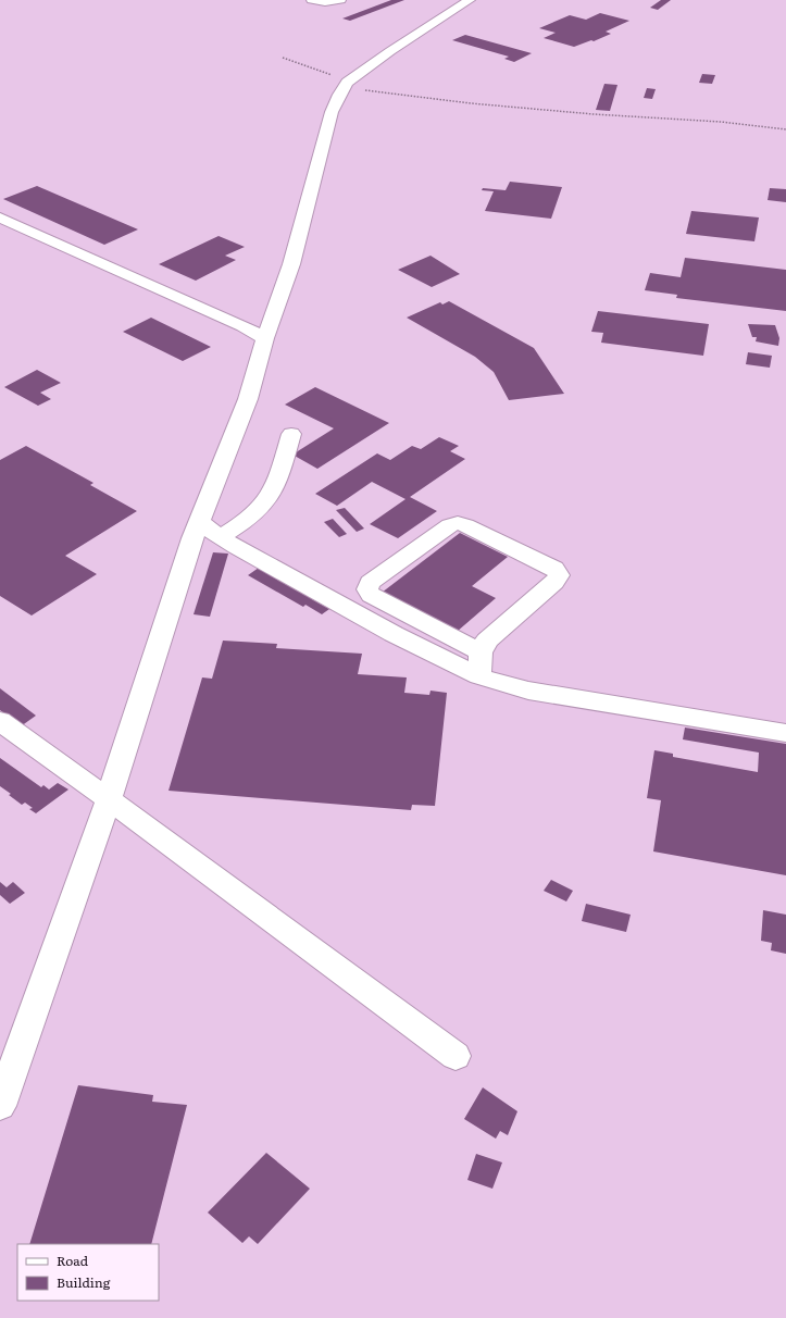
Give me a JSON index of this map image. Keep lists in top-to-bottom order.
{
  "legend": ["Road", "Building"]
}
